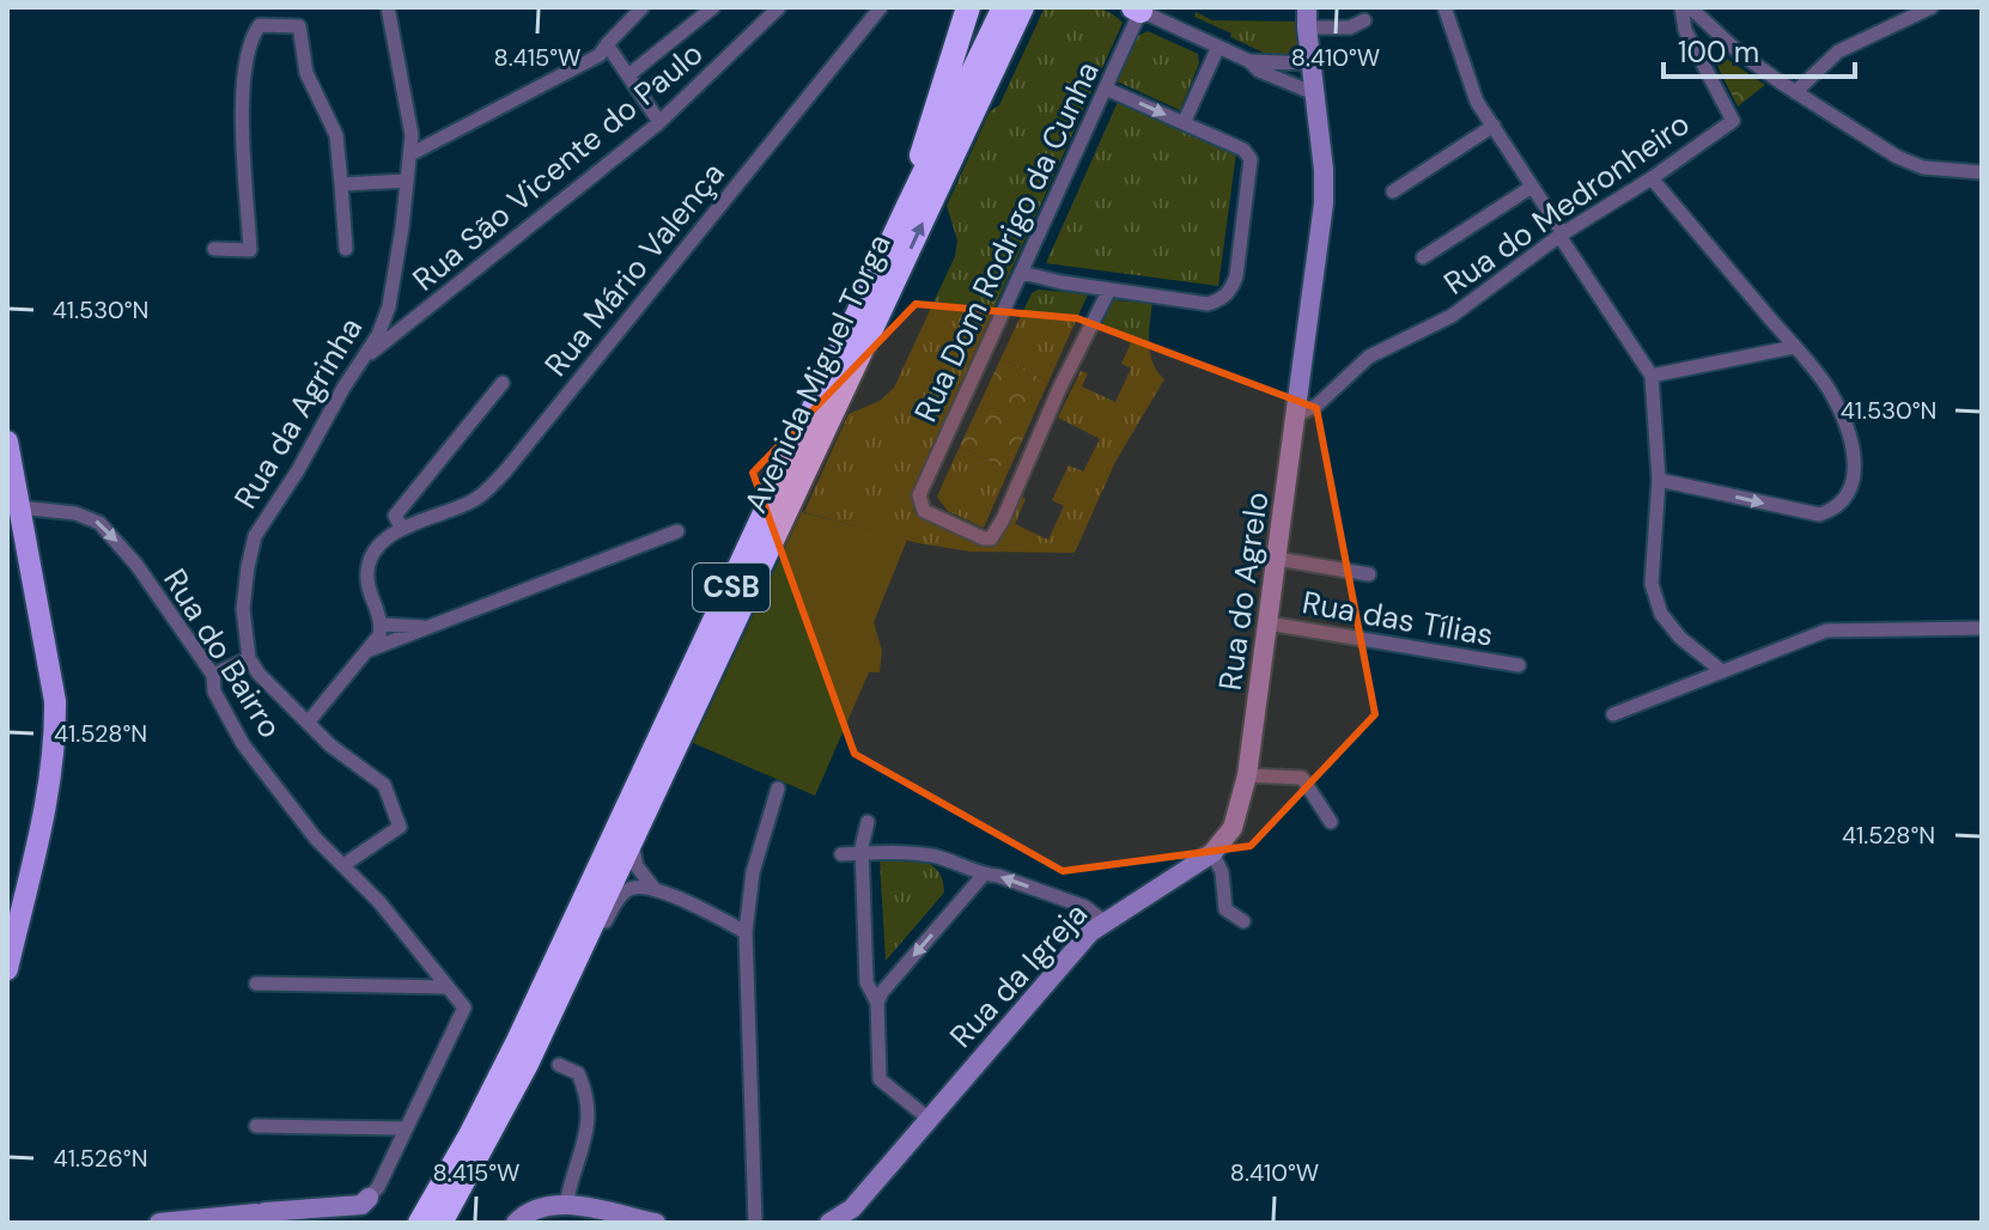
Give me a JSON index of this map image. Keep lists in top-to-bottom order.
{
  "streets": {
    "highway": ["Avenida Miguel Torga", "CSB"],
    "street": [
      "Rua São Vicente do Paulo",
      "Rua do Medronheiro",
      "Rua Dom Rodrigo da Cunha",
      "Rua Mário Valença",
      "Rua da Agrinha",
      "Rua do Agrelo",
      "Rua das Tílias",
      "Rua do Bairro",
      "Rua da Igreja"
    ]
  },
  "crossings": [
    ["Rua São Vicente do Paulo", "Rua da Agrinha"],
    ["Rua do Medronheiro", "Rua do Agrelo"],
    ["Avenida Miguel Torga", "CSB"],
    ["Rua do Agrelo", "Rua das Tílias"],
    ["Rua do Agrelo", "Rua da Igreja"]
  ],
  "scale_bar": "100 m",
  "coordinates": [
    "8.415°W",
    "8.410°W",
    "41.530°N",
    "41.528°N",
    "41.526°N"
  ]
}
